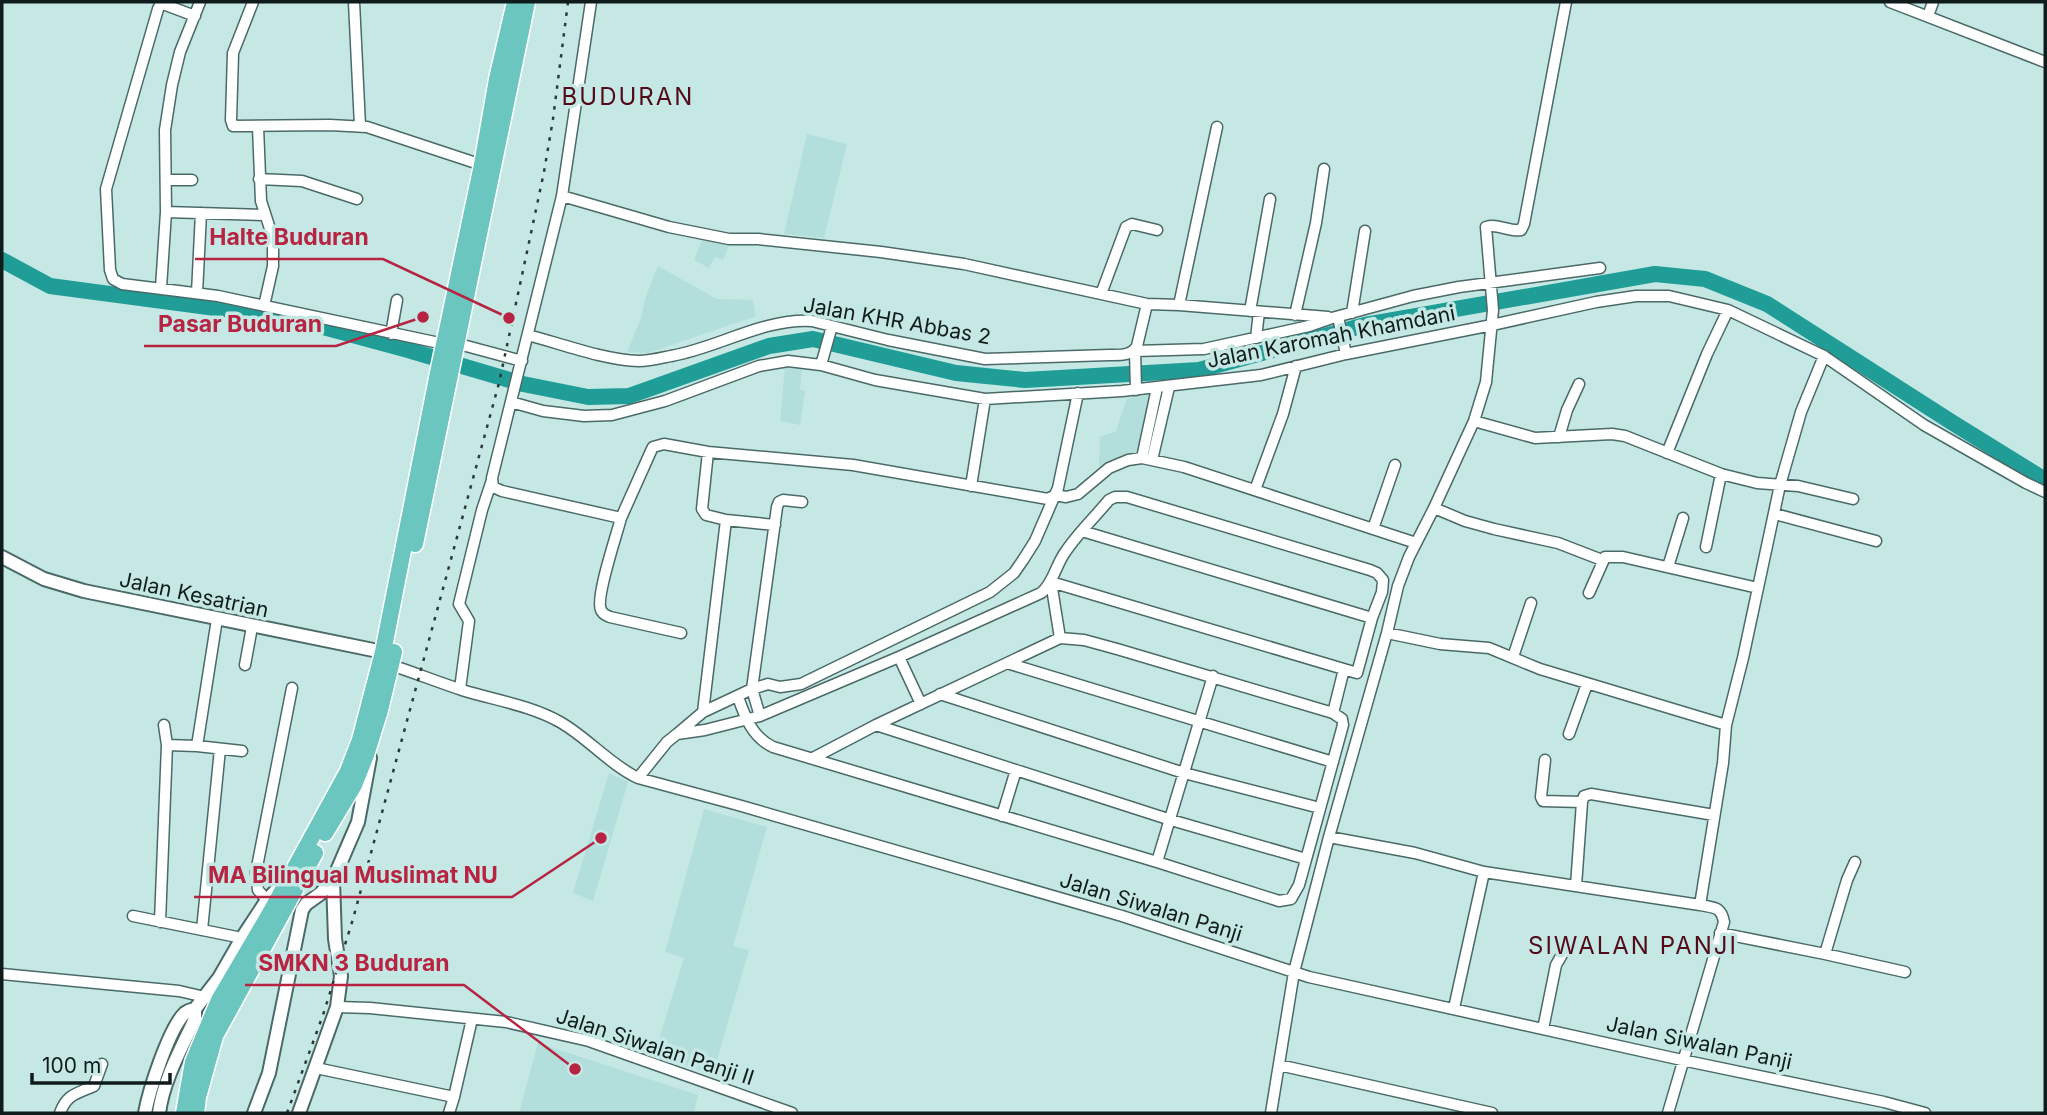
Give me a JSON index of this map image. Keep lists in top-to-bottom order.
{
  "streets": {
    "street": [
      "Jalan KHR Abbas 2",
      "Jalan Karomah Khamdani",
      "Jalan Kesatrian",
      "Jalan Siwalan Panji",
      "Jalan Siwalan Panji II"
    ]
  },
  "crossings": [
    ["Jalan Kesatrian", "Jalan Siwalan Panji"]
  ],
  "districts": ["BUDURAN", "SIWALAN PANJI"],
  "places": [
    "Pasar Buduran",
    "Halte Buduran",
    "MA Bilingual Muslimat NU",
    "SMKN 3 Buduran"
  ],
  "scale_bar": "100 m"
}
